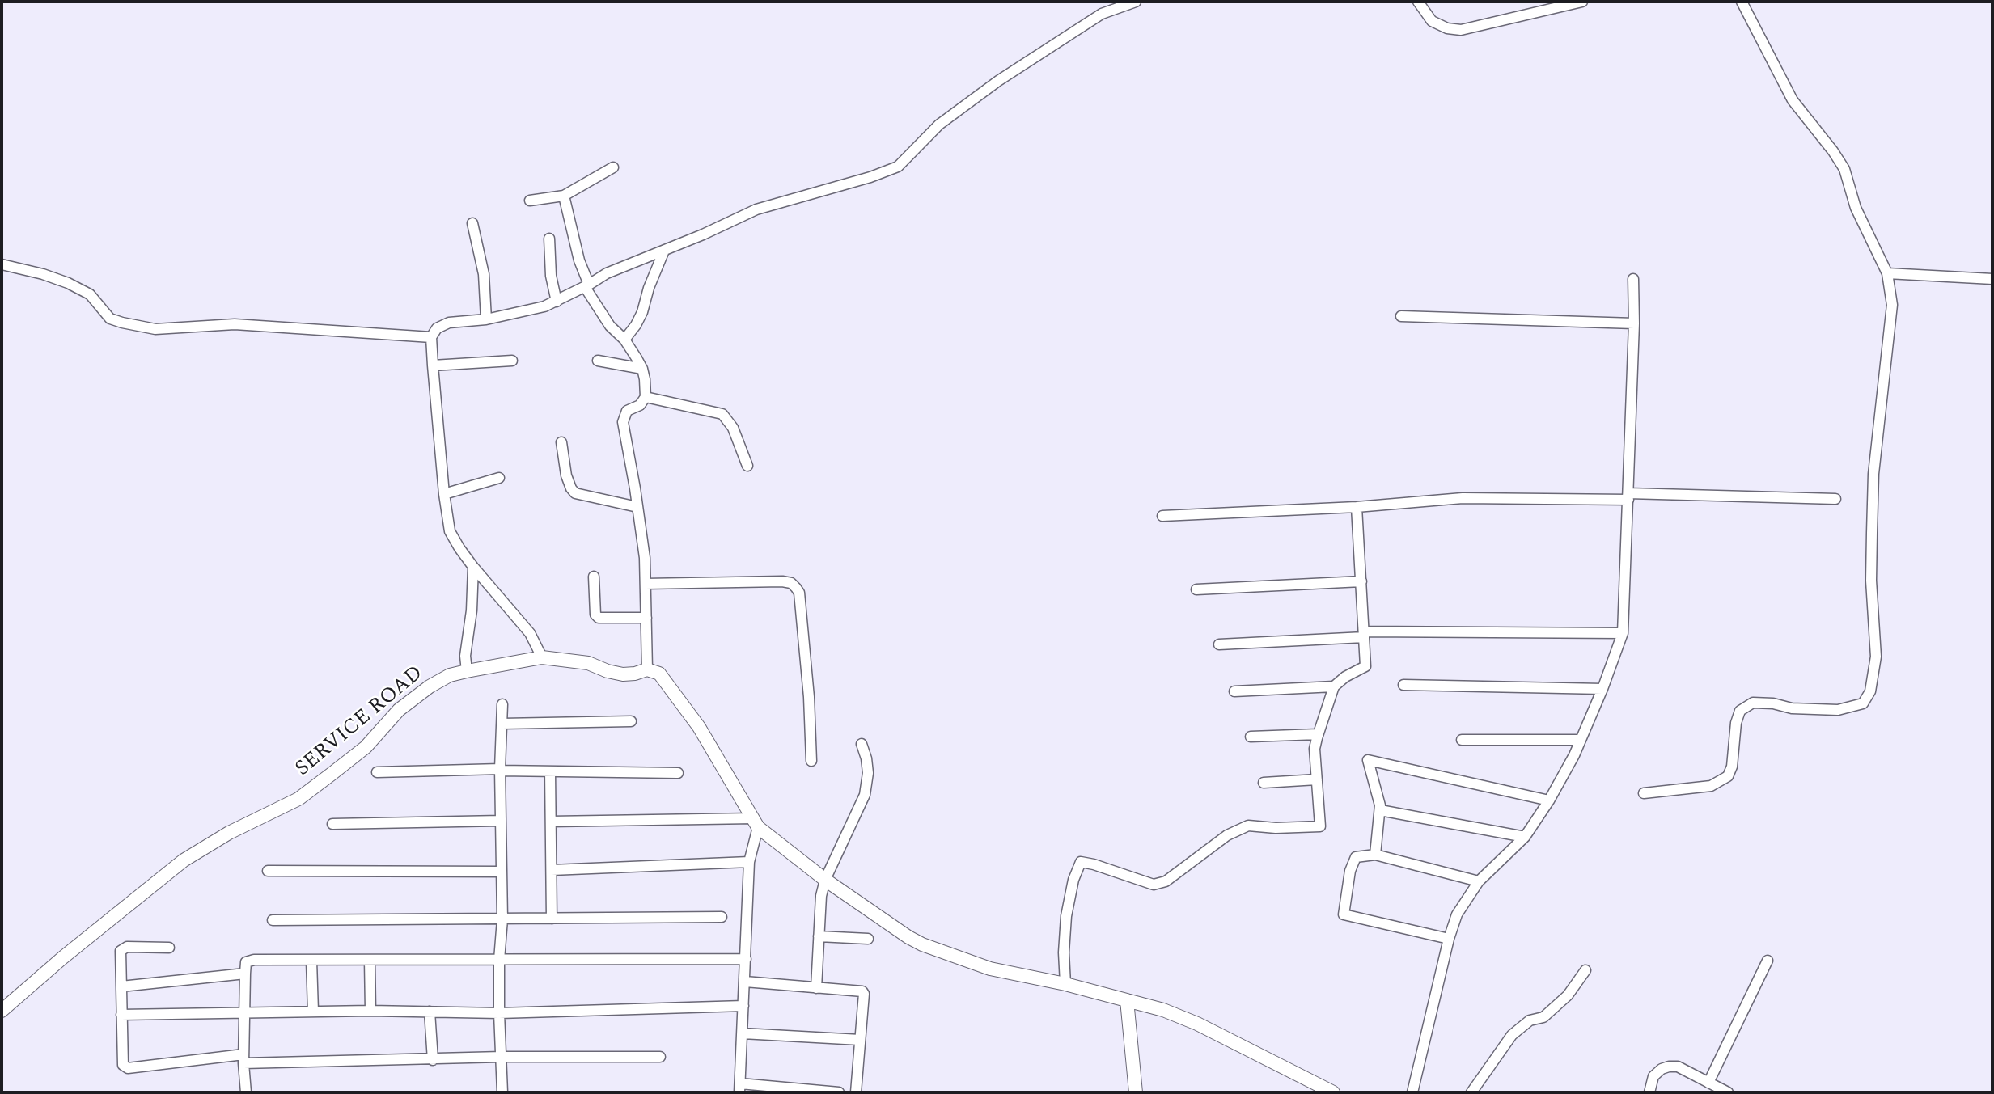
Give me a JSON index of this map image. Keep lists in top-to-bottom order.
{
  "streets": {
    "street": ["SERVICE ROAD"]
  }
}
